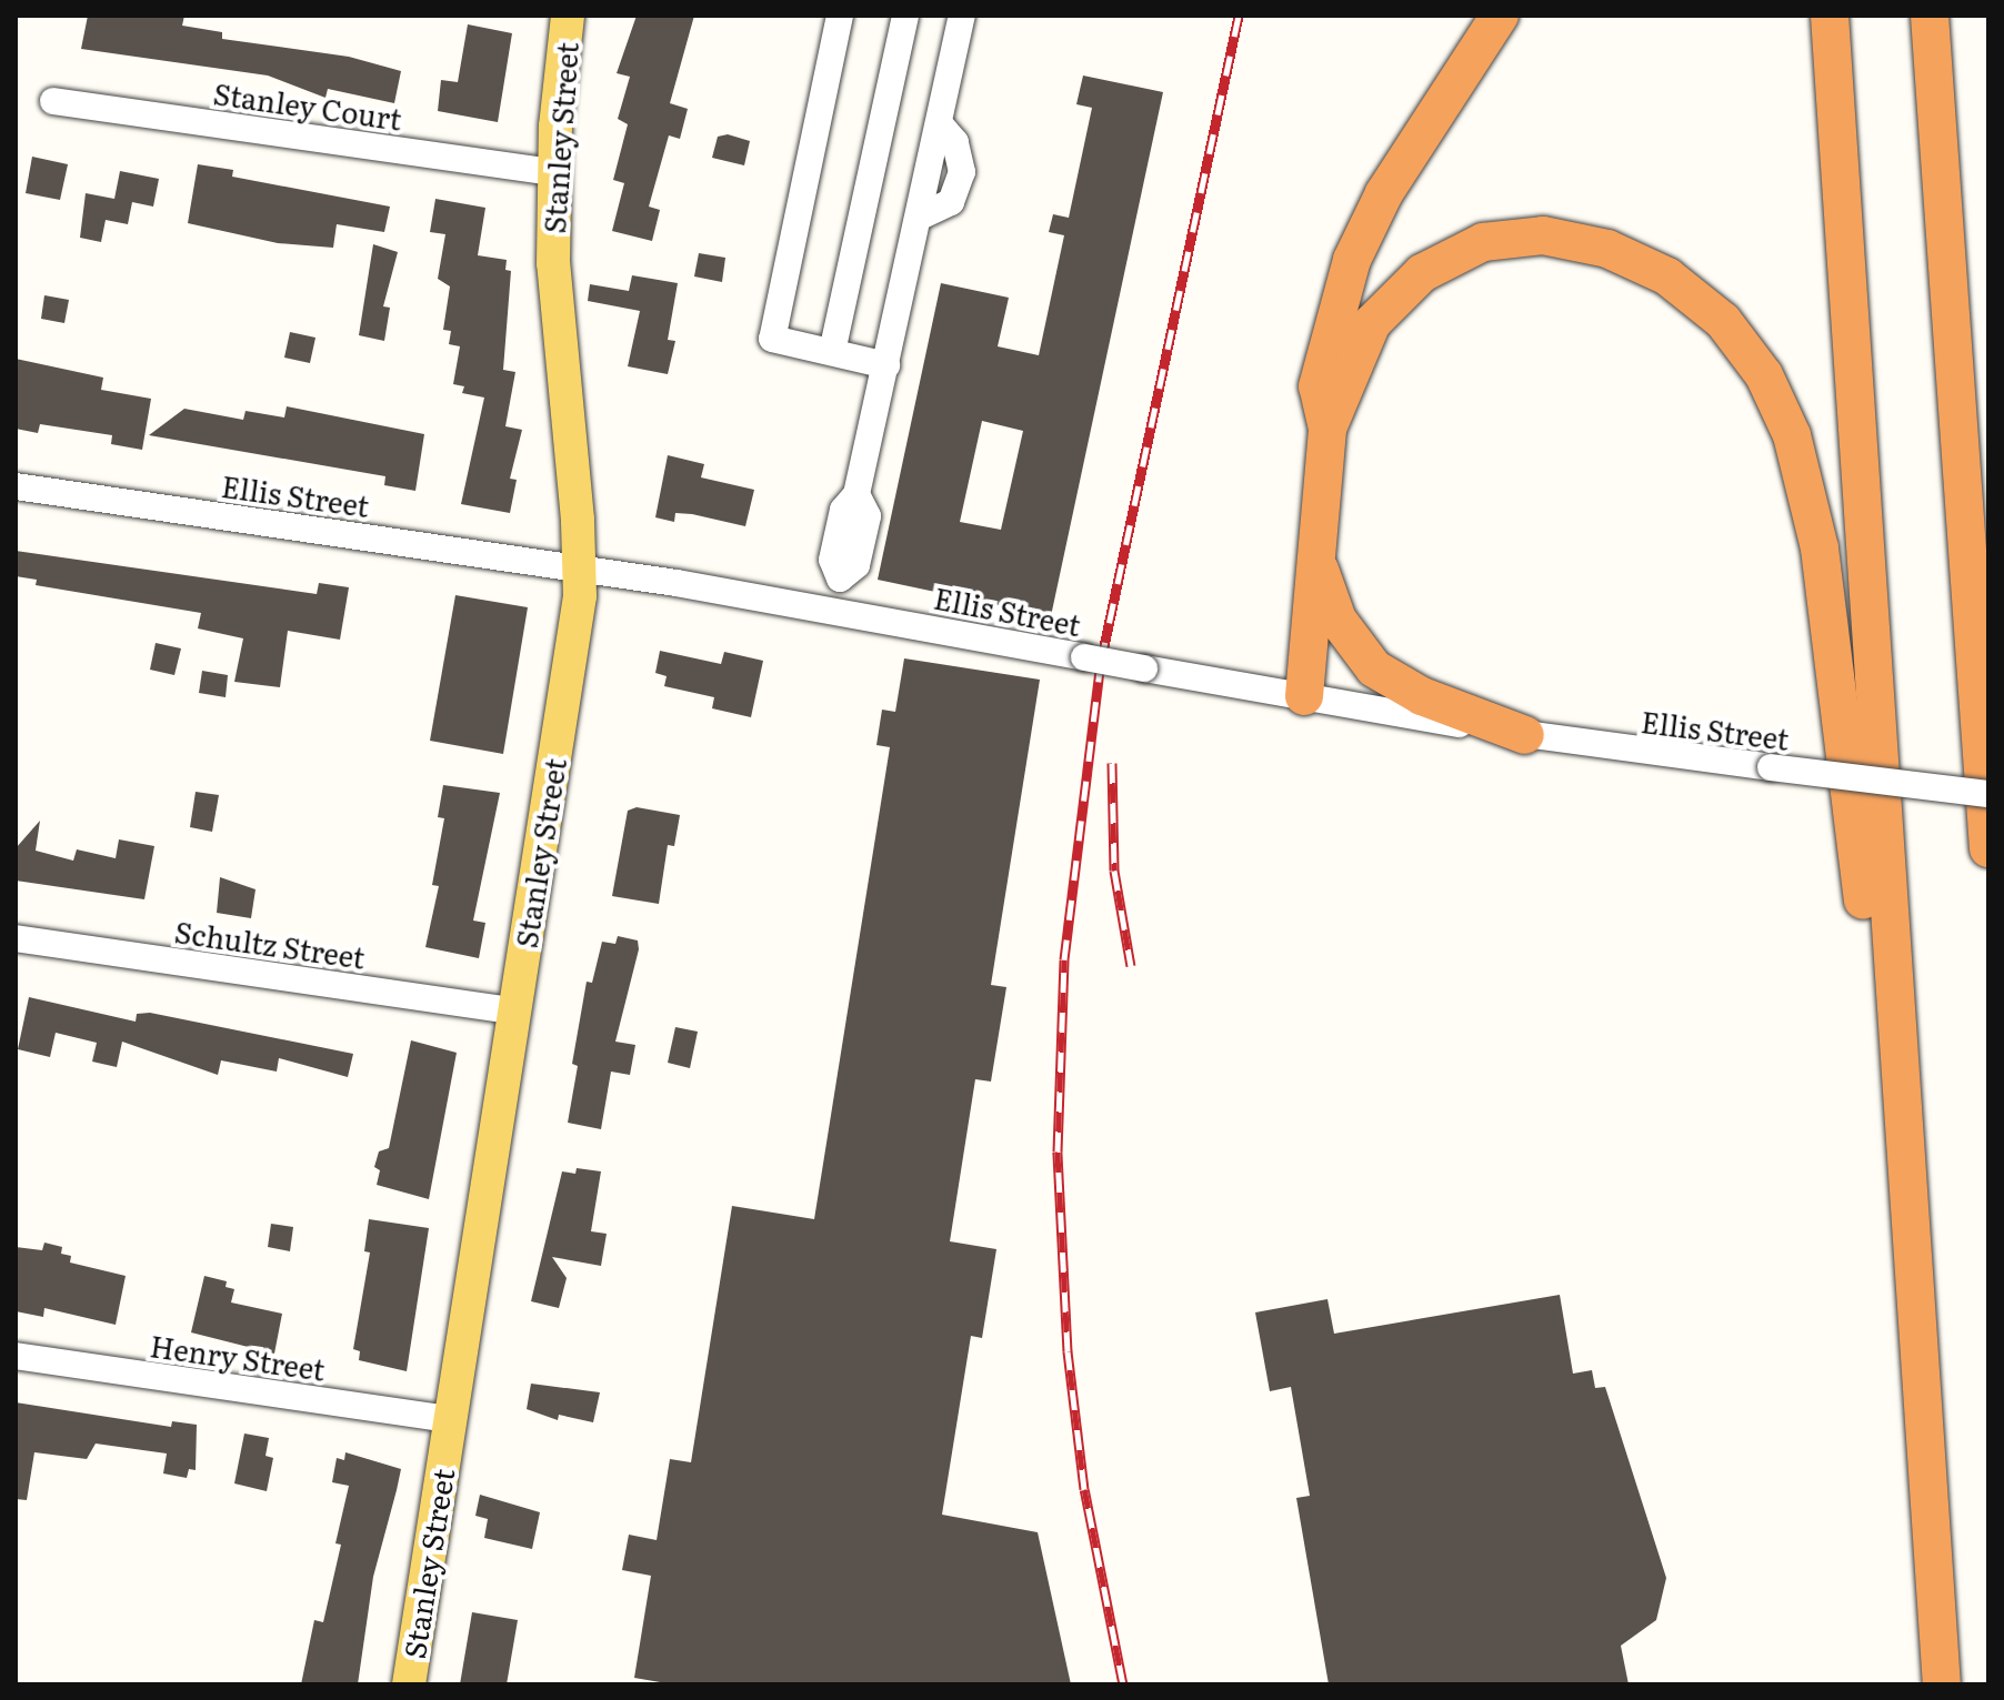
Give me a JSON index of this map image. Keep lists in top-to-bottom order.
{
  "streets": {
    "main road": ["Stanley Street"],
    "street": [
      "Stanley Court",
      "Ellis Street",
      "Schultz Street",
      "Henry Street"
    ]
  },
  "crossings": [
    ["Stanley Court", "Stanley Street"],
    ["Stanley Street", "Ellis Street"],
    ["Stanley Street", "Schultz Street"],
    ["Stanley Street", "Henry Street"]
  ]
}
